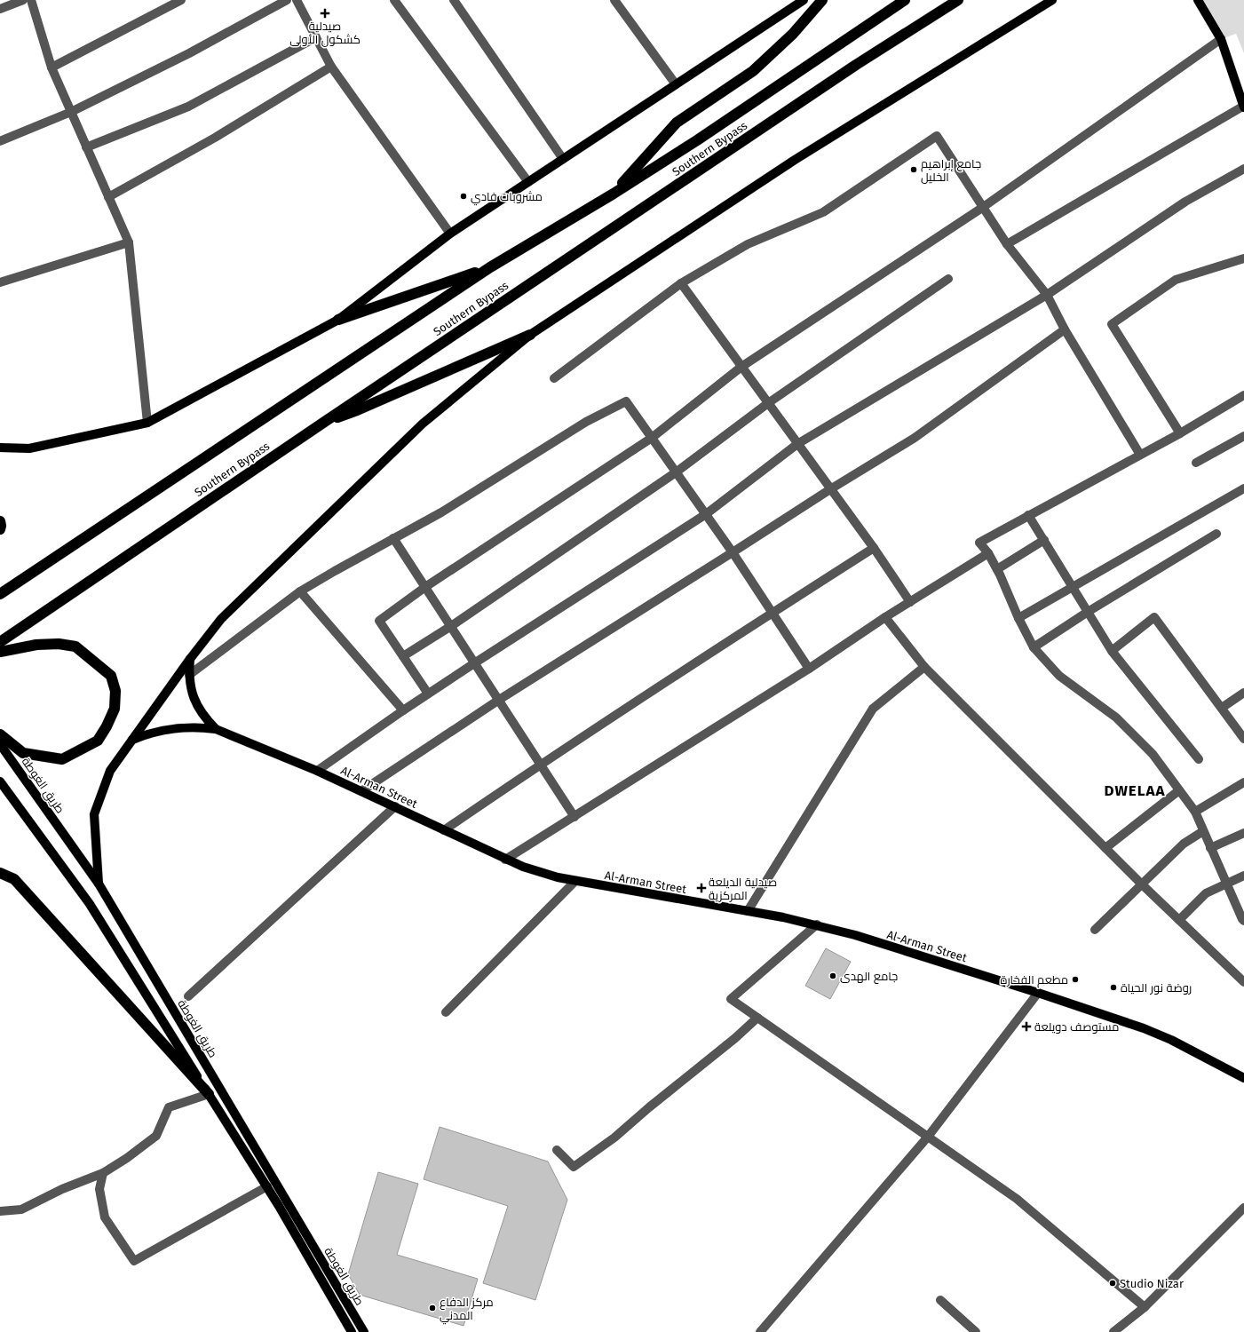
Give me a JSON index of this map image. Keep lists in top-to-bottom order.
{
  "streets": {
    "highway": ["Southern Bypass"],
    "main road": ["طريق الغوطة", "Al-Arman Street"]
  },
  "districts": ["DWELAA"],
  "places": {
    "health": ["صيدلية كشكول الأولى", "صيدلية الديلعة المركزية", "مستوصف دويلعة"],
    "other": [
      "جامع إبراهيم الخليل",
      "مشروبات فادي",
      "جامع الهدى",
      "مطعم الفخارة",
      "روضة نور الحياة",
      "Studio Nizar",
      "مركز الدفاع المدني"
    ]
  }
}
